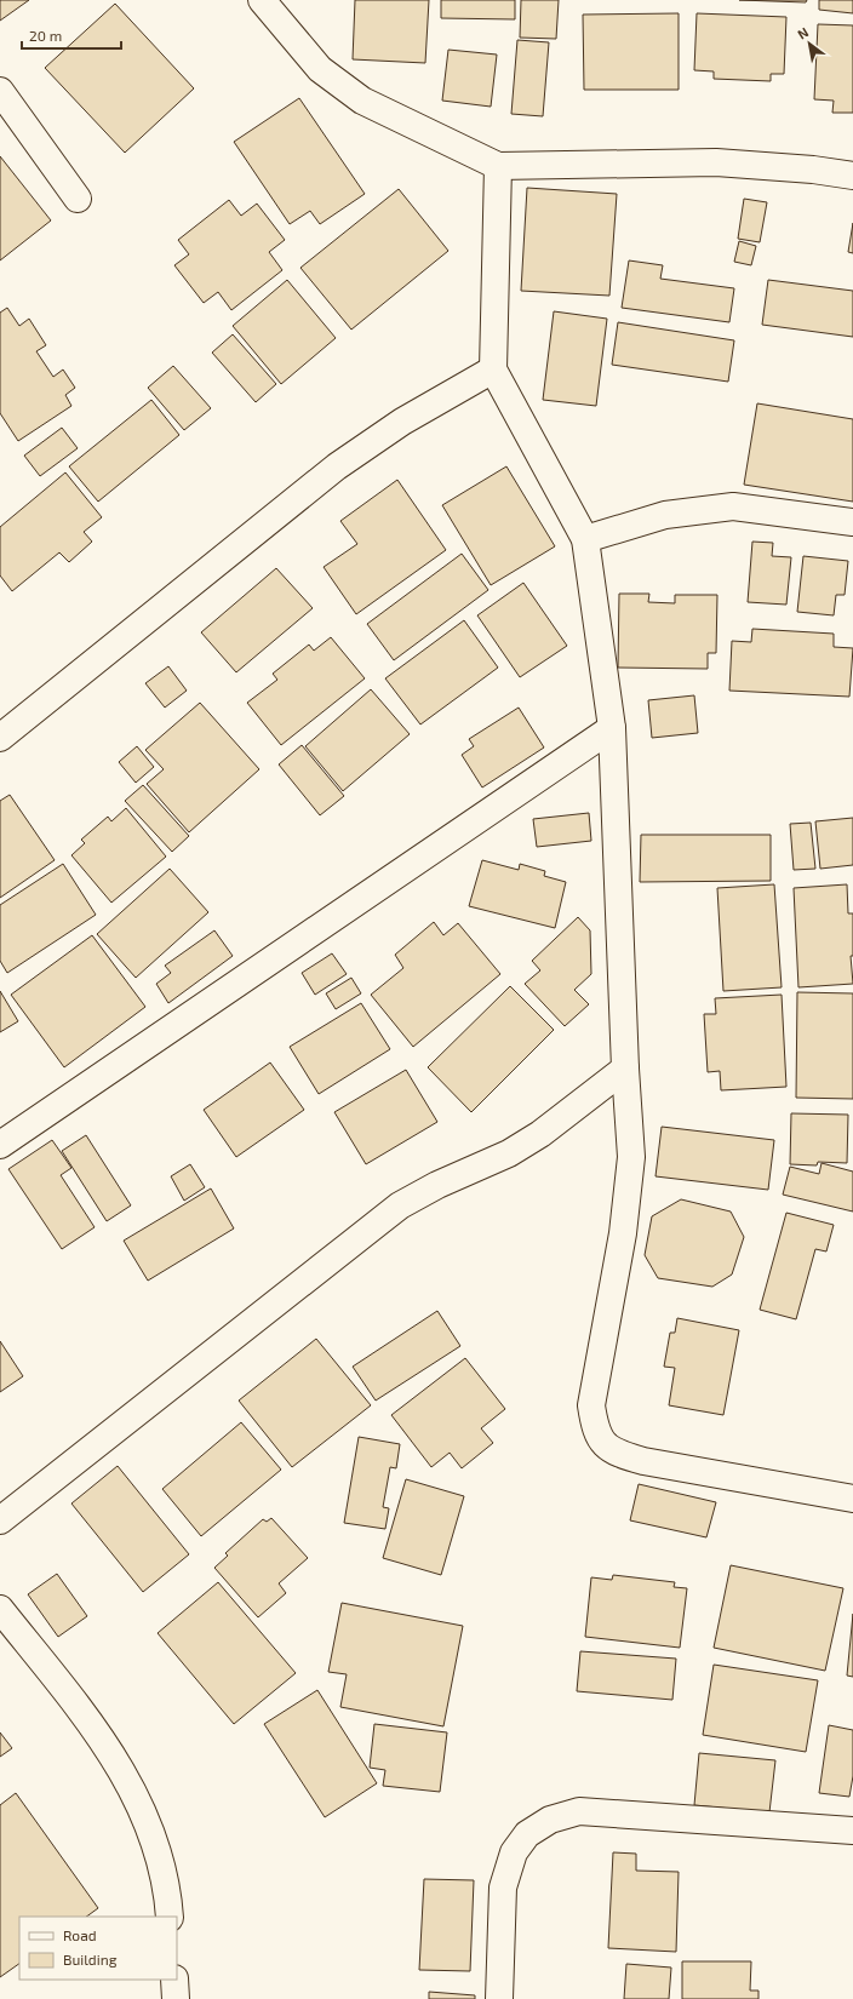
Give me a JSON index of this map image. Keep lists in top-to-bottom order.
{
  "legend": ["Road", "Building"],
  "scale_bar": "20 m",
  "north": "top left"
}
